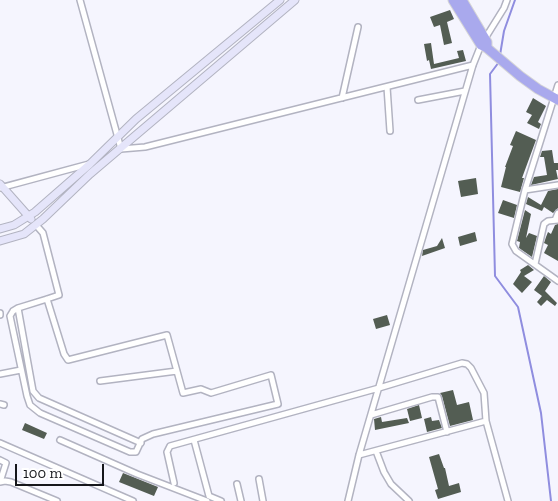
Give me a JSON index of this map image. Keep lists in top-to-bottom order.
{
  "scale_bar": "100 m"
}
